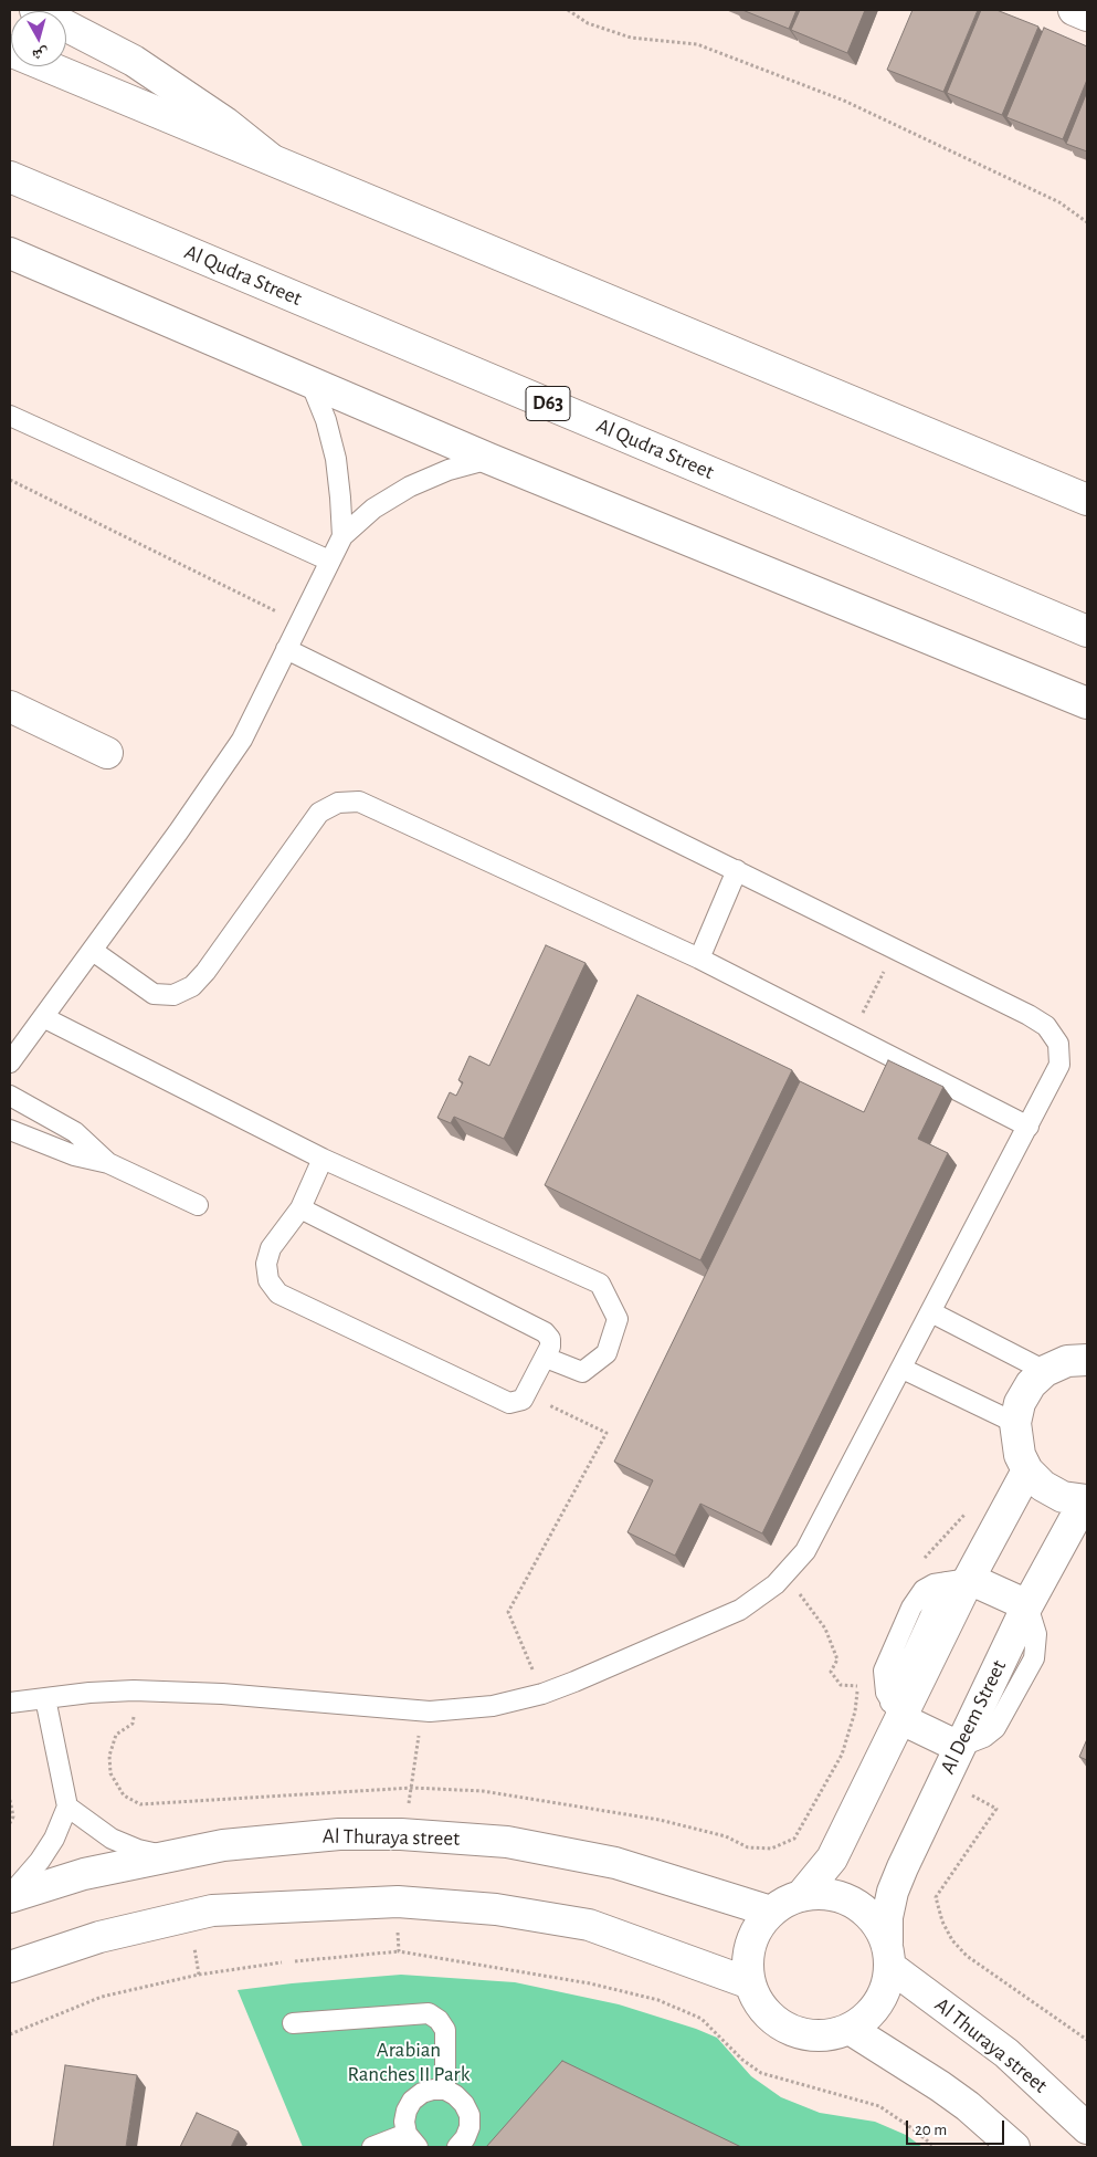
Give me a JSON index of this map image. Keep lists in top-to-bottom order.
{
  "streets": {
    "main road": [
      "Al Qudra Street",
      "D63",
      "Al Deem Street",
      "Al Thuraya street"
    ]
  },
  "crossings": [
    ["Al Deem Street", "Al Thuraya street"]
  ],
  "parks": ["Arabian Ranches II Park"],
  "scale_bar": "20 m",
  "north": "bottom"
}
